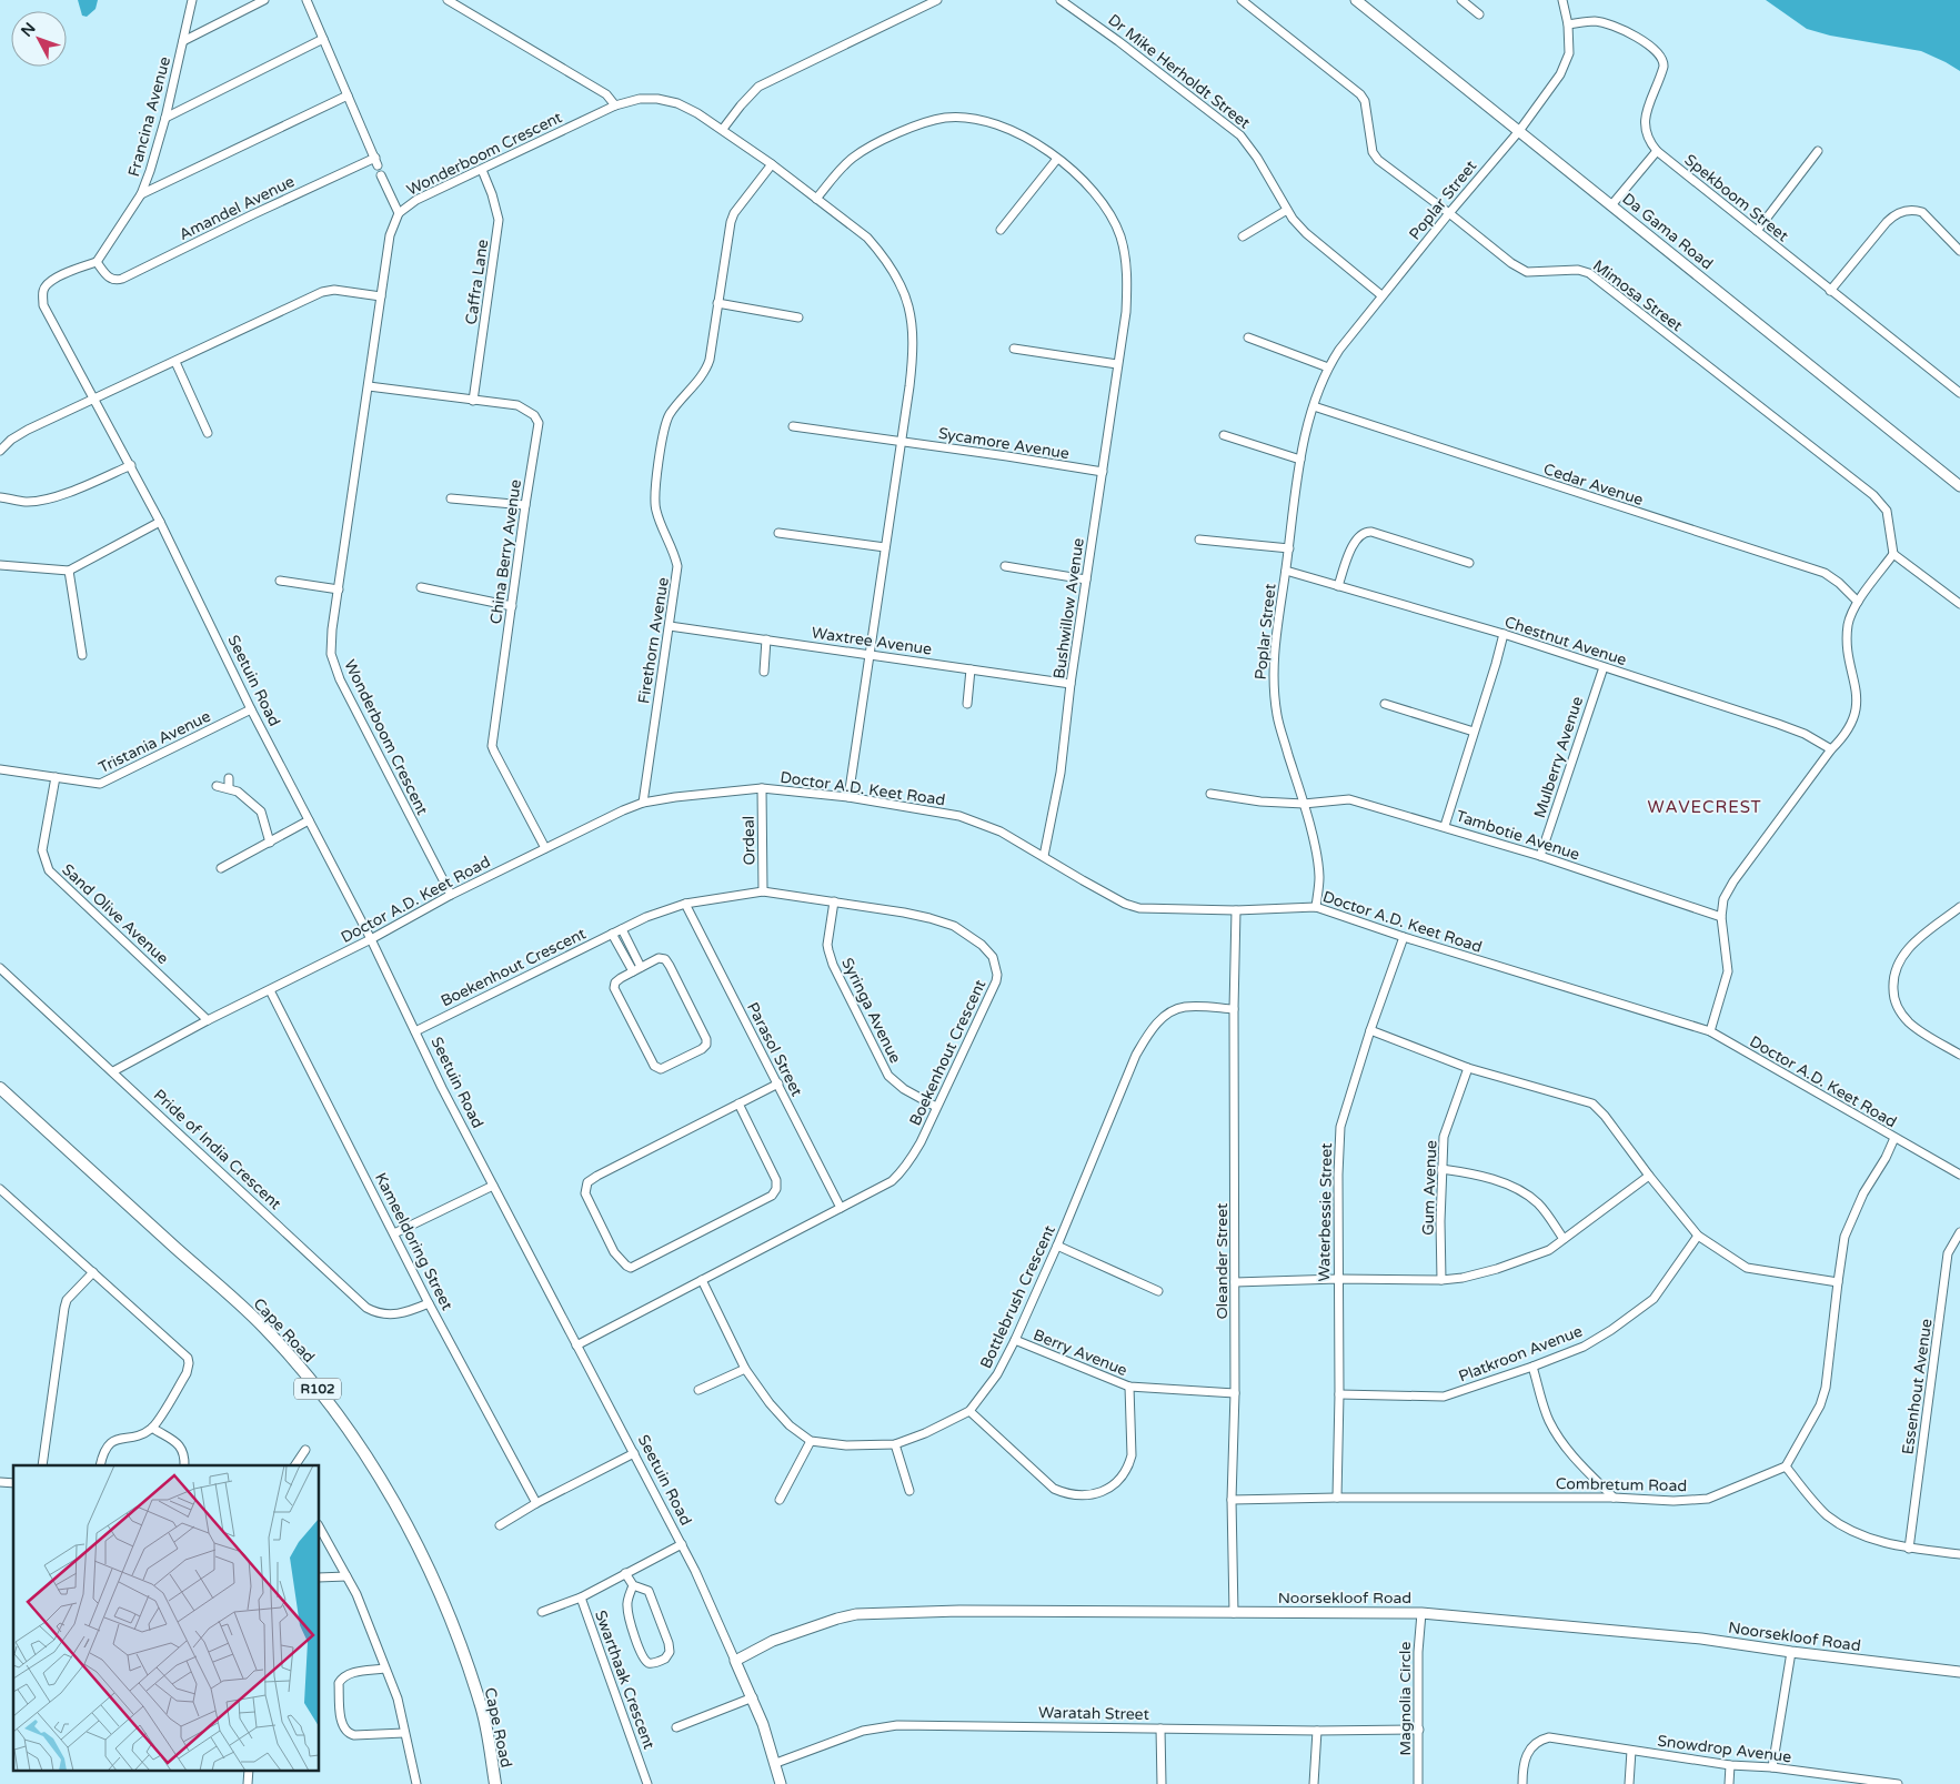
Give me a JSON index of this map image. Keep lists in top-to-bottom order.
{
  "streets": {
    "main road": ["Cape Road", "R102"],
    "street": [
      "Dr Mike Herholdt Street",
      "Francina Avenue",
      "Wonderboom Crescent",
      "Spekboom Street",
      "Poplar Street",
      "Amandel Avenue",
      "Da Gama Road",
      "Caffra Lane",
      "Mimosa Street",
      "Sycamore Avenue",
      "Cedar Avenue",
      "China Berry Avenue",
      "Bushwillow Avenue",
      "Firethorn Avenue",
      "Waxtree Avenue",
      "Chestnut Avenue",
      "Seetuin Road",
      "Tristania Avenue",
      "Mulberry Avenue",
      "Doctor A.D. Keet Road",
      "Tambotie Avenue",
      "Ordeal",
      "Sand Olive Avenue",
      "Boekenhout Crescent",
      "Syringa Avenue",
      "Parasol Street",
      "Pride of India Crescent",
      "Gum Avenue",
      "Waterbessie Street",
      "Kameeldoring Street",
      "Oleander Street",
      "Bottlebrush Crescent",
      "Berry Avenue",
      "Platkroon Avenue",
      "Essenhout Avenue",
      "Combretum Road",
      "Noorsekloof Road",
      "Swarthaak Crescent",
      "Magnolia Circle",
      "Waratah Street",
      "Snowdrop Avenue"
    ]
  },
  "crossings": [
    ["Dr Mike Herholdt Street", "Poplar Street"],
    ["Francina Avenue", "Amandel Avenue"],
    ["Francina Avenue", "Seetuin Road"],
    ["Wonderboom Crescent", "Caffra Lane"],
    ["Wonderboom Crescent", "Sycamore Avenue"],
    ["Wonderboom Crescent", "China Berry Avenue"],
    ["Wonderboom Crescent", "Bushwillow Avenue"],
    ["Wonderboom Crescent", "Firethorn Avenue"],
    ["Wonderboom Crescent", "Waxtree Avenue"],
    ["Wonderboom Crescent", "Doctor A.D. Keet Road"],
    ["Spekboom Street", "Poplar Street"],
    ["Poplar Street", "Da Gama Road"],
    ["Poplar Street", "Mimosa Street"],
    ["Poplar Street", "Cedar Avenue"],
    ["Poplar Street", "Chestnut Avenue"],
    ["Poplar Street", "Doctor A.D. Keet Road"],
    ["Poplar Street", "Tambotie Avenue"],
    ["Amandel Avenue", "Seetuin Road"],
    ["Caffra Lane", "China Berry Avenue"],
    ["Sycamore Avenue", "Bushwillow Avenue"],
    ["China Berry Avenue", "Doctor A.D. Keet Road"],
    ["Bushwillow Avenue", "Waxtree Avenue"],
    ["Bushwillow Avenue", "Doctor A.D. Keet Road"],
    ["Firethorn Avenue", "Waxtree Avenue"],
    ["Firethorn Avenue", "Doctor A.D. Keet Road"],
    ["Chestnut Avenue", "Mulberry Avenue"],
    ["Seetuin Road", "Tristania Avenue"],
    ["Seetuin Road", "Doctor A.D. Keet Road"],
    ["Seetuin Road", "Boekenhout Crescent"],
    ["Seetuin Road", "Noorsekloof Road"],
    ["Seetuin Road", "Swarthaak Crescent"],
    ["Seetuin Road", "Waratah Street"],
    ["Tristania Avenue", "Sand Olive Avenue"],
    ["Mulberry Avenue", "Tambotie Avenue"],
    ["Doctor A.D. Keet Road", "Ordeal"],
    ["Doctor A.D. Keet Road", "Sand Olive Avenue"],
    ["Doctor A.D. Keet Road", "Pride of India Crescent"],
    ["Doctor A.D. Keet Road", "Waterbessie Street"],
    ["Doctor A.D. Keet Road", "Kameeldoring Street"],
    ["Doctor A.D. Keet Road", "Oleander Street"],
    ["Ordeal", "Boekenhout Crescent"],
    ["Boekenhout Crescent", "Syringa Avenue"],
    ["Boekenhout Crescent", "Parasol Street"],
    ["Boekenhout Crescent", "Bottlebrush Crescent"],
    ["Pride of India Crescent", "Kameeldoring Street"],
    ["Waterbessie Street", "Platkroon Avenue"],
    ["Waterbessie Street", "Combretum Road"],
    ["Oleander Street", "Bottlebrush Crescent"],
    ["Oleander Street", "Berry Avenue"],
    ["Oleander Street", "Combretum Road"],
    ["Oleander Street", "Noorsekloof Road"],
    ["Bottlebrush Crescent", "Berry Avenue"],
    ["Noorsekloof Road", "Magnolia Circle"],
    ["Magnolia Circle", "Waratah Street"]
  ],
  "districts": ["WAVECREST"],
  "north": "top left"
}
